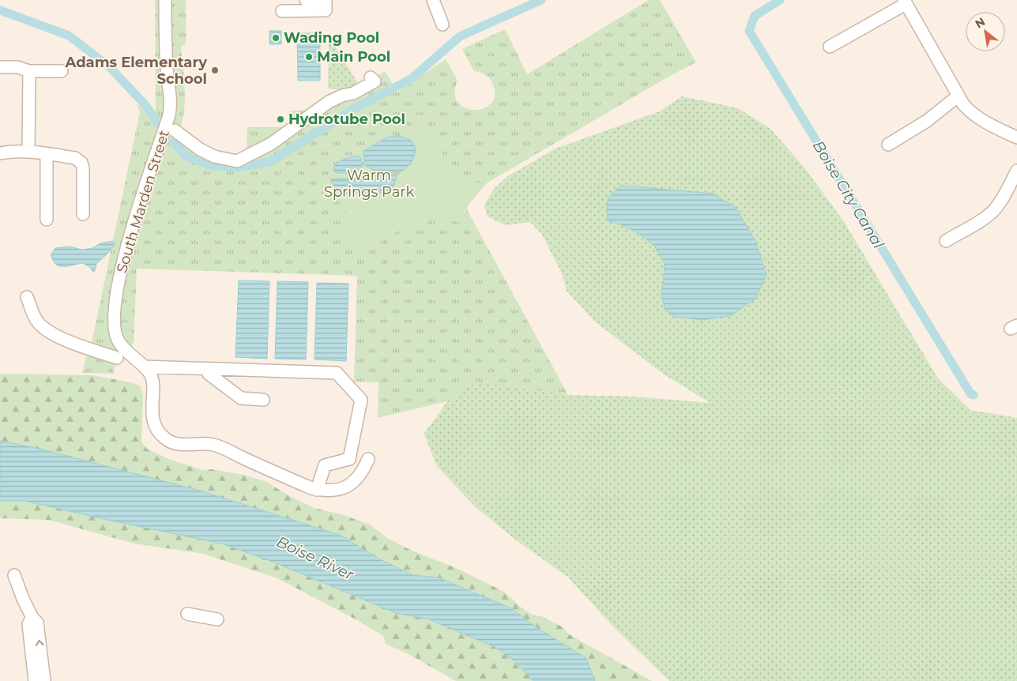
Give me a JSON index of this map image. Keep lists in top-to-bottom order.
{
  "streets": {
    "street": ["South Marden Street"]
  },
  "water": ["Boise City Canal", "Boise River"],
  "parks": ["Warm Springs Park"],
  "places": [
    "Wading Pool",
    "Main Pool",
    "Adams Elementary School",
    "Hydrotube Pool"
  ],
  "north": "top left"
}
